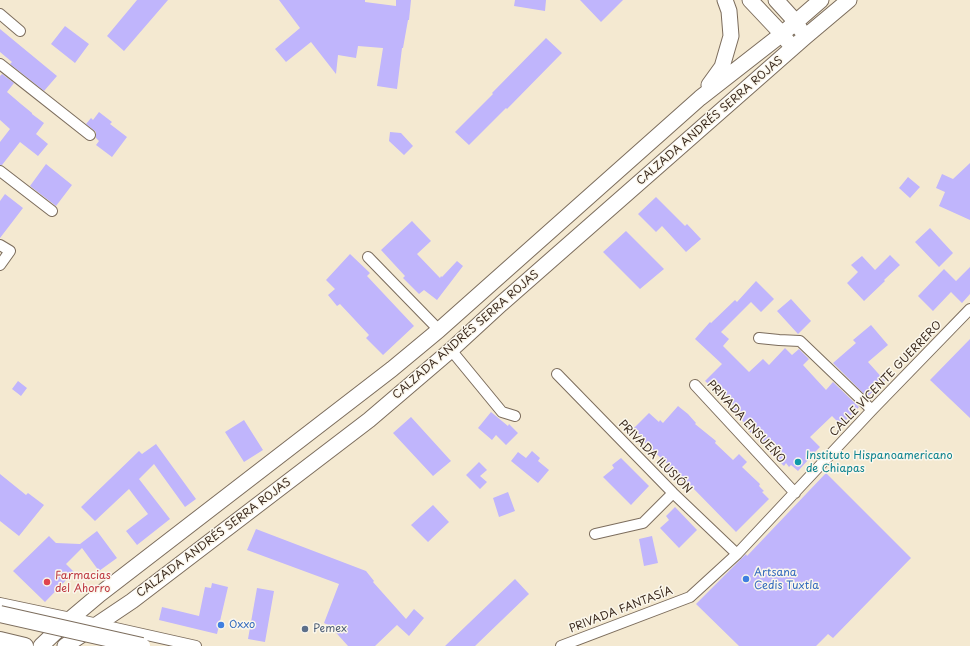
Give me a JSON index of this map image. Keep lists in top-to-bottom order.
{
  "streets": {
    "main road": ["CALZADA ANDRÉS SERRA ROJAS"],
    "street": [
      "CALLE VICENTE GUERRERO",
      "PRIVADA ENSUEÑO",
      "PRIVADA ILUSIÓN",
      "PRIVADA FANTASÍA"
    ]
  },
  "crossings": [
    ["CALLE VICENTE GUERRERO", "PRIVADA ENSUEÑO"],
    ["CALLE VICENTE GUERRERO", "PRIVADA ILUSIÓN"],
    ["CALLE VICENTE GUERRERO", "PRIVADA FANTASÍA"]
  ],
  "places": [
    "Instituto Hispanoamericano de Chiapas",
    "Artsana Cedis Tuxtla",
    "Farmacias del Ahorro",
    "Oxxo",
    "Pemex"
  ]
}
